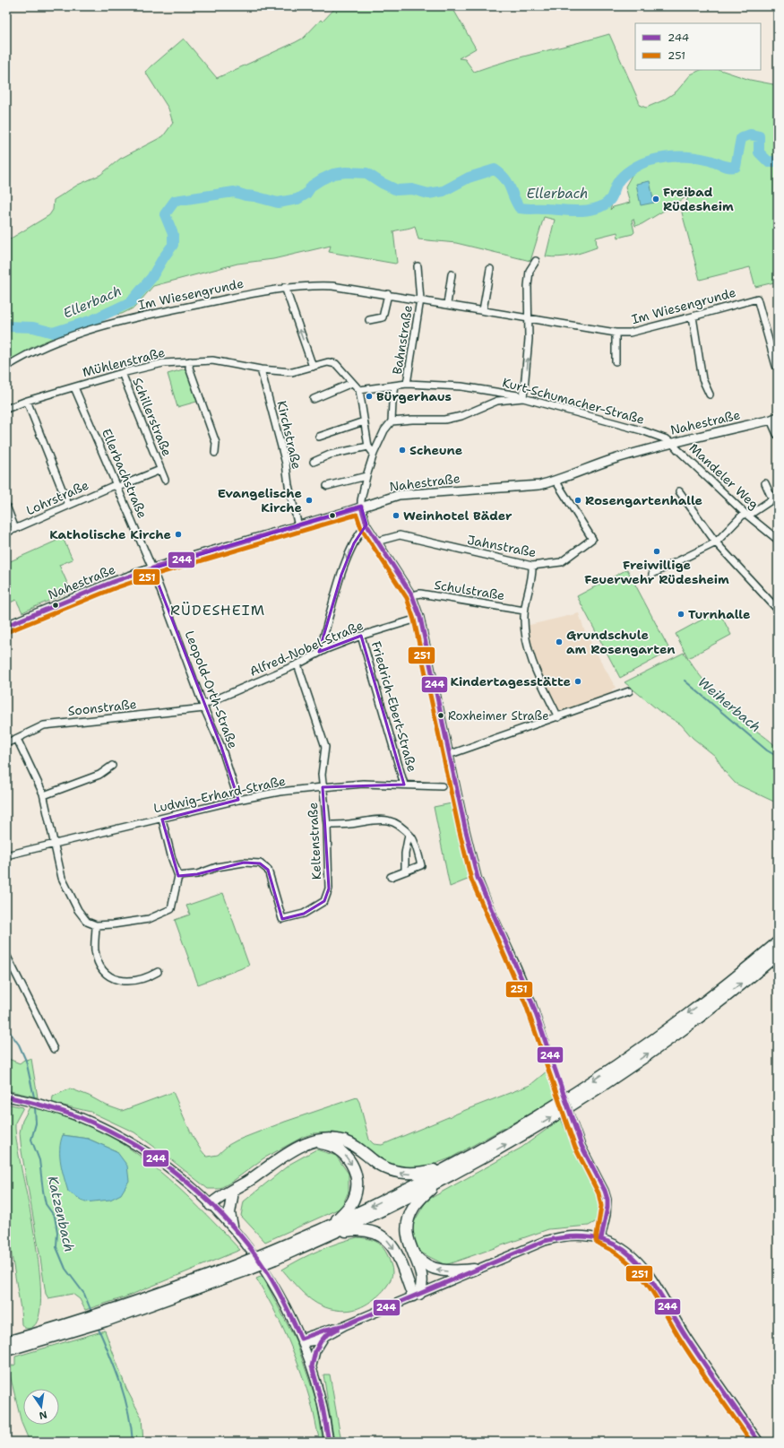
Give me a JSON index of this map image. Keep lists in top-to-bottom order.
{
  "streets": {
    "street": [
      "Im Wiesengrunde",
      "Bahnstraße",
      "Mühlenstraße",
      "Kurt-Schumacher-Straße",
      "Schillerstraße",
      "Nahestraße",
      "Kirchstraße",
      "Ellerbachstraße",
      "Mandeler Weg",
      "Lohrstraße",
      "Jahnstraße",
      "Schulstraße",
      "Alfred-Nobel-Straße",
      "Leopold-Orth-Straße",
      "Friedrich-Ebert-Straße",
      "Soonstraße",
      "Ludwig-Erhard-Straße",
      "Keltenstraße"
    ]
  },
  "crossings": [
    ["Im Wiesengrunde", "Bahnstraße"],
    ["Bahnstraße", "Kurt-Schumacher-Straße"],
    ["Mühlenstraße", "Kurt-Schumacher-Straße"],
    ["Mühlenstraße", "Schillerstraße"],
    ["Mühlenstraße", "Kirchstraße"],
    ["Mühlenstraße", "Ellerbachstraße"],
    ["Kurt-Schumacher-Straße", "Nahestraße"],
    ["Kurt-Schumacher-Straße", "Mandeler Weg"],
    ["Schillerstraße", "Ellerbachstraße"],
    ["Schillerstraße", "Lohrstraße"],
    ["Nahestraße", "Kirchstraße"],
    ["Nahestraße", "Ellerbachstraße"],
    ["Nahestraße", "Mandeler Weg"],
    ["Nahestraße", "Jahnstraße"],
    ["Nahestraße", "Leopold-Orth-Straße"],
    ["Ellerbachstraße", "Lohrstraße"],
    ["Ellerbachstraße", "Leopold-Orth-Straße"],
    ["Alfred-Nobel-Straße", "Leopold-Orth-Straße"],
    ["Alfred-Nobel-Straße", "Friedrich-Ebert-Straße"],
    ["Alfred-Nobel-Straße", "Soonstraße"],
    ["Alfred-Nobel-Straße", "Keltenstraße"],
    ["Leopold-Orth-Straße", "Soonstraße"],
    ["Leopold-Orth-Straße", "Ludwig-Erhard-Straße"],
    ["Friedrich-Ebert-Straße", "Ludwig-Erhard-Straße"],
    ["Ludwig-Erhard-Straße", "Keltenstraße"]
  ],
  "districts": ["RÜDESHEIM"],
  "water": ["Ellerbach", "Weiherbach", "Katzenbach"],
  "places": [
    "Freibad Rüdesheim",
    "Bürgerhaus",
    "Scheune",
    "Evangelische Kirche",
    "Rosengartenhalle",
    "Weinhotel Bäder",
    "Katholische Kirche",
    "Freiwillige Feuerwehr Rüdesheim",
    "Turnhalle",
    "Grundschule am Rosengarten",
    "Kindertagesstätte",
    "Roxheimer Straße"
  ],
  "lines": ["transit line 244", "transit line 251"],
  "legend": ["244", "251"],
  "north": "bottom"
}
